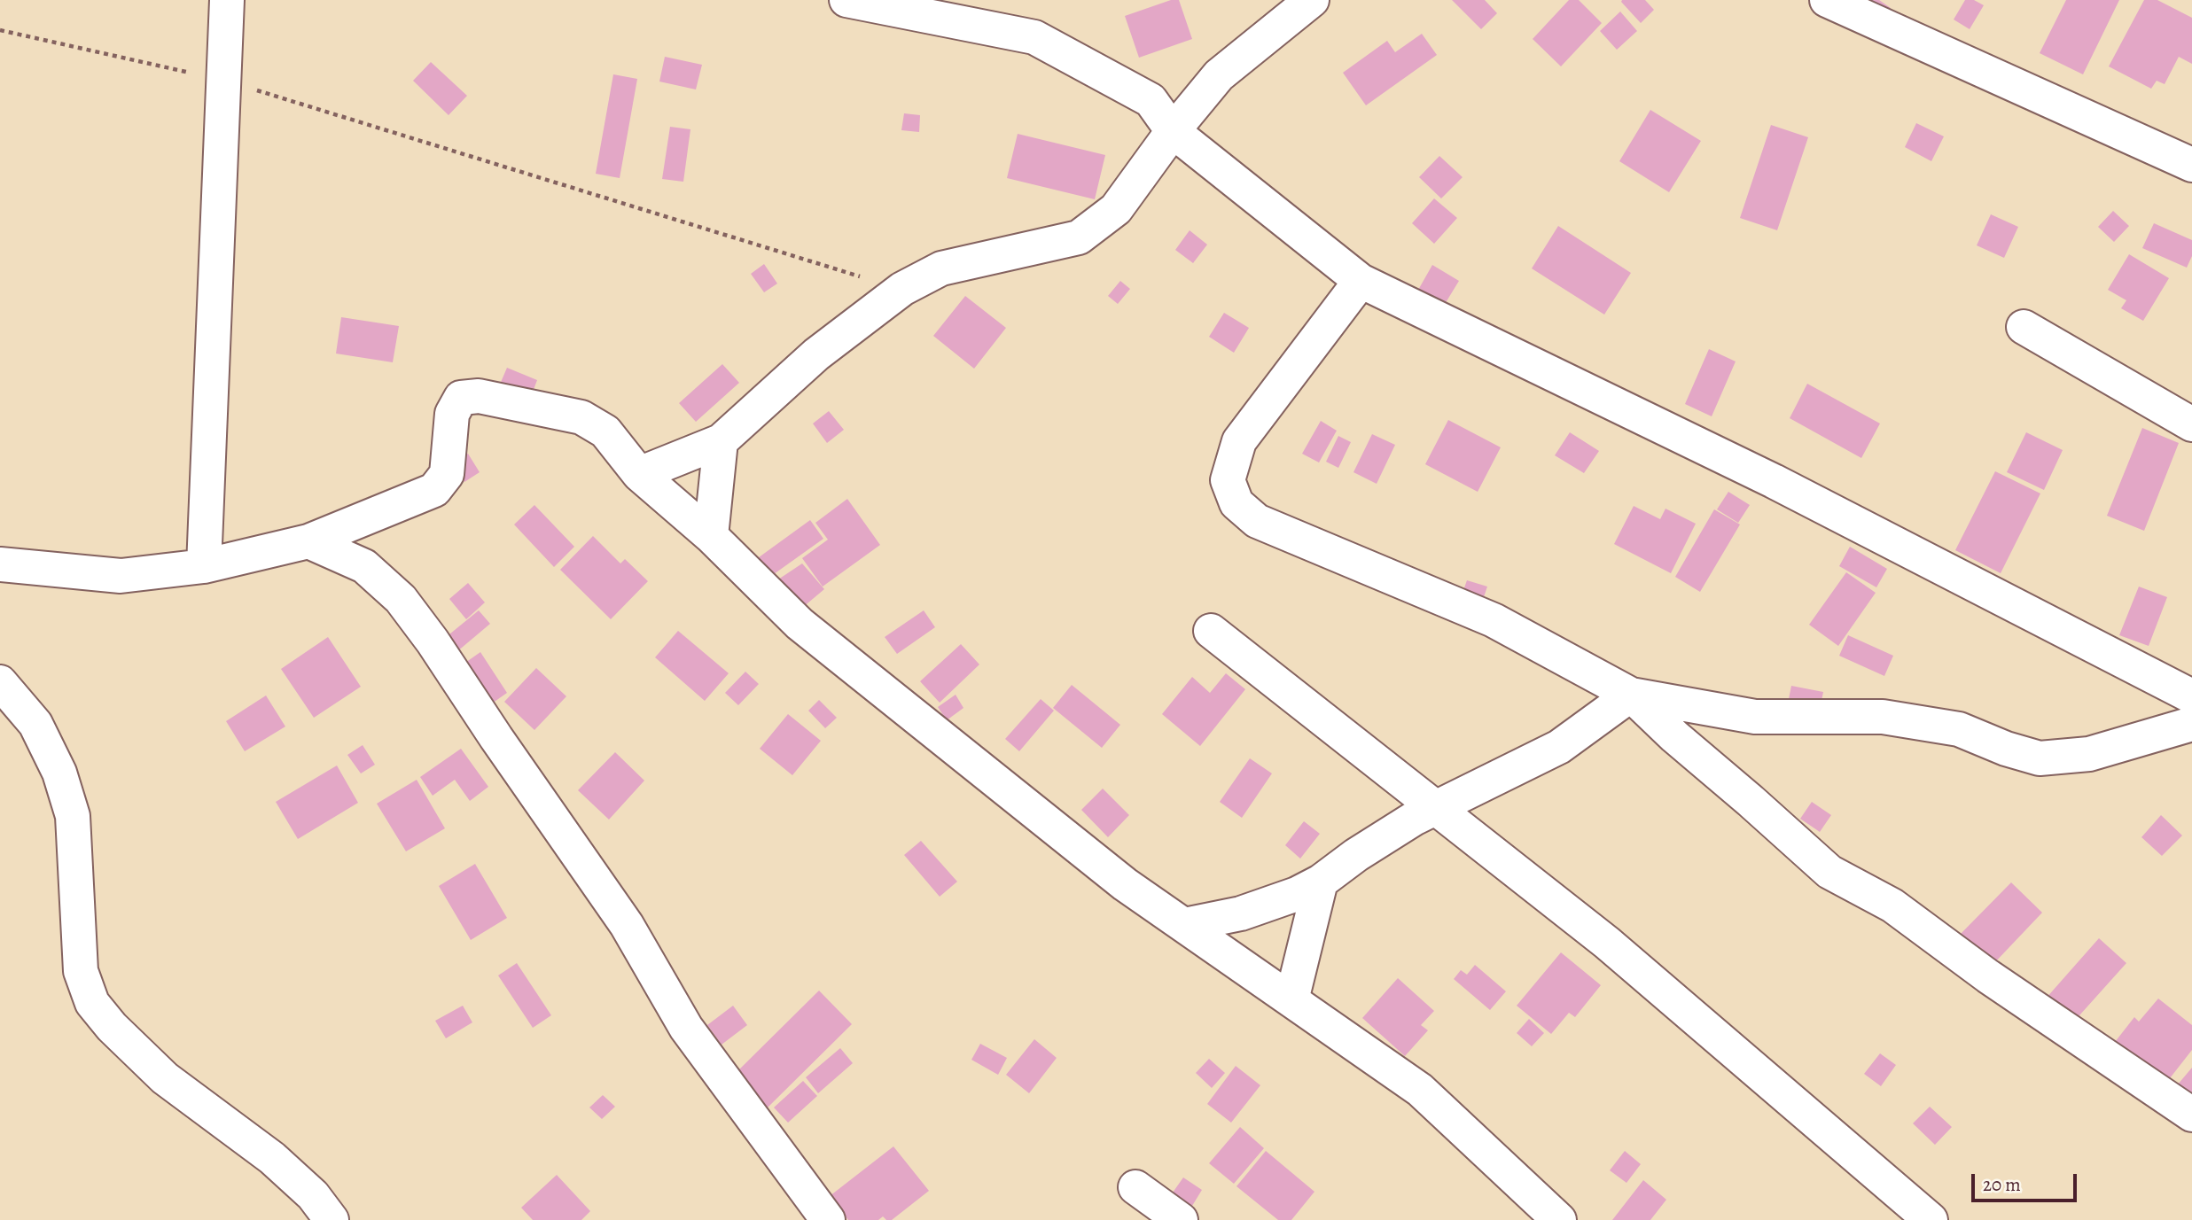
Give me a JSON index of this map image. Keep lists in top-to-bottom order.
{
  "scale_bar": "20 m"
}
